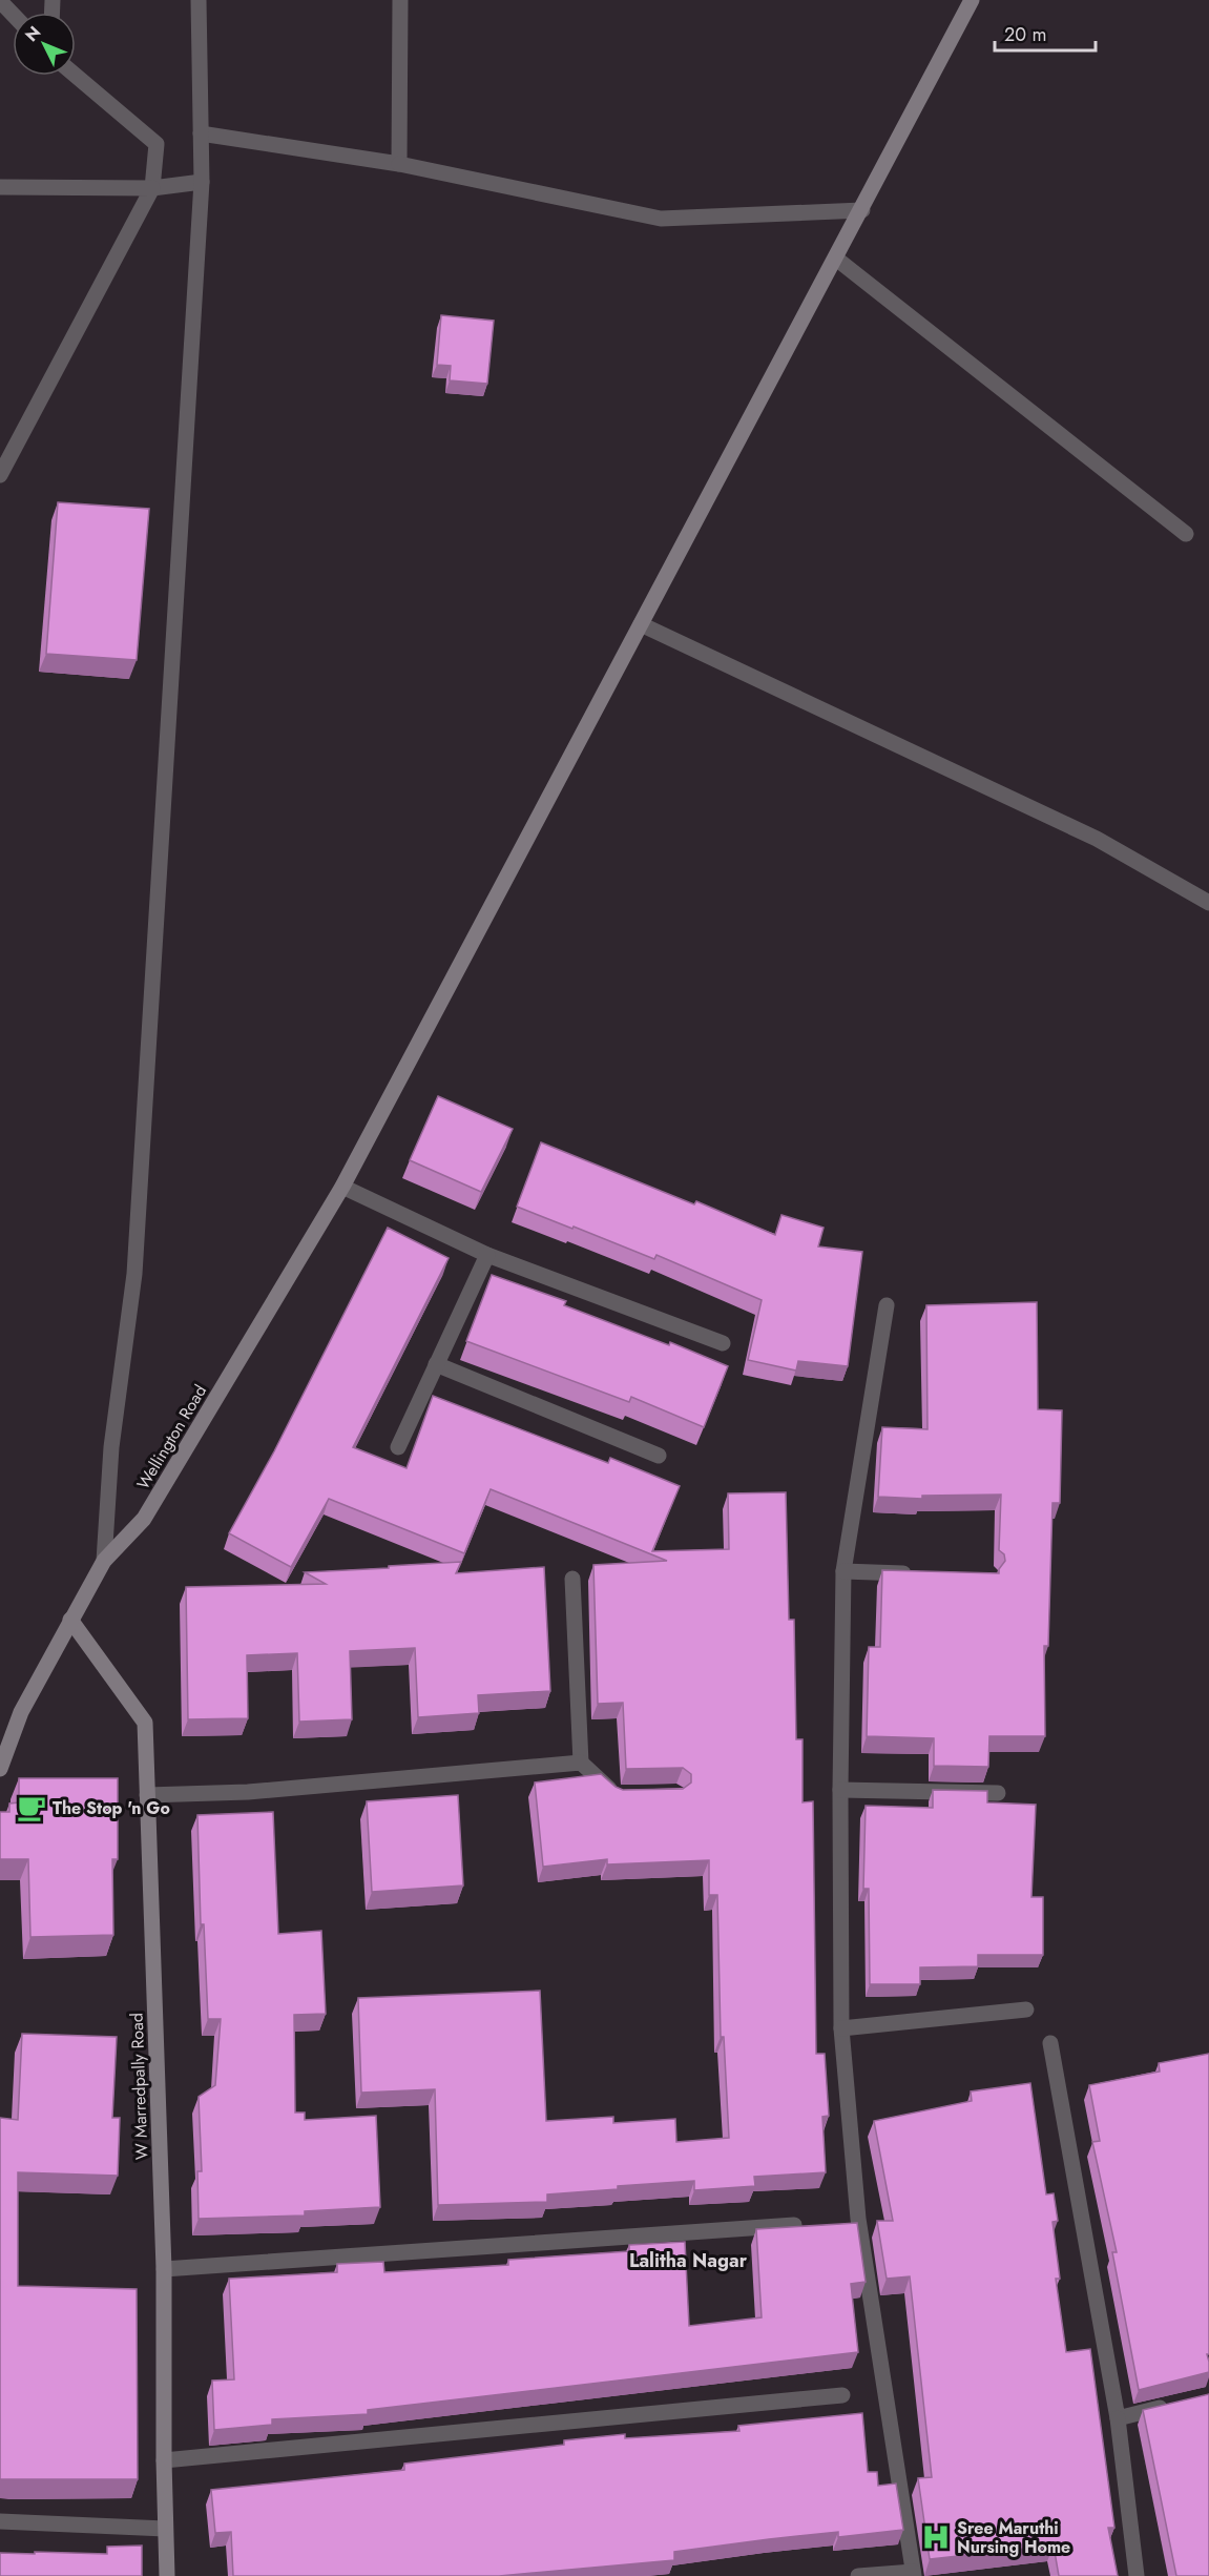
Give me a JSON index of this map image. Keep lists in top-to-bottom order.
{
  "streets": {
    "main road": ["Wellington Road", "W Marredpally Road"]
  },
  "crossings": [
    ["Wellington Road", "W Marredpally Road"]
  ],
  "districts": ["Lalitha Nagar"],
  "places": {
    "cafe": ["The Stop 'n Go"],
    "hospital": ["Sree Maruthi Nursing Home"]
  },
  "scale_bar": "20 m",
  "north": "top left"
}
